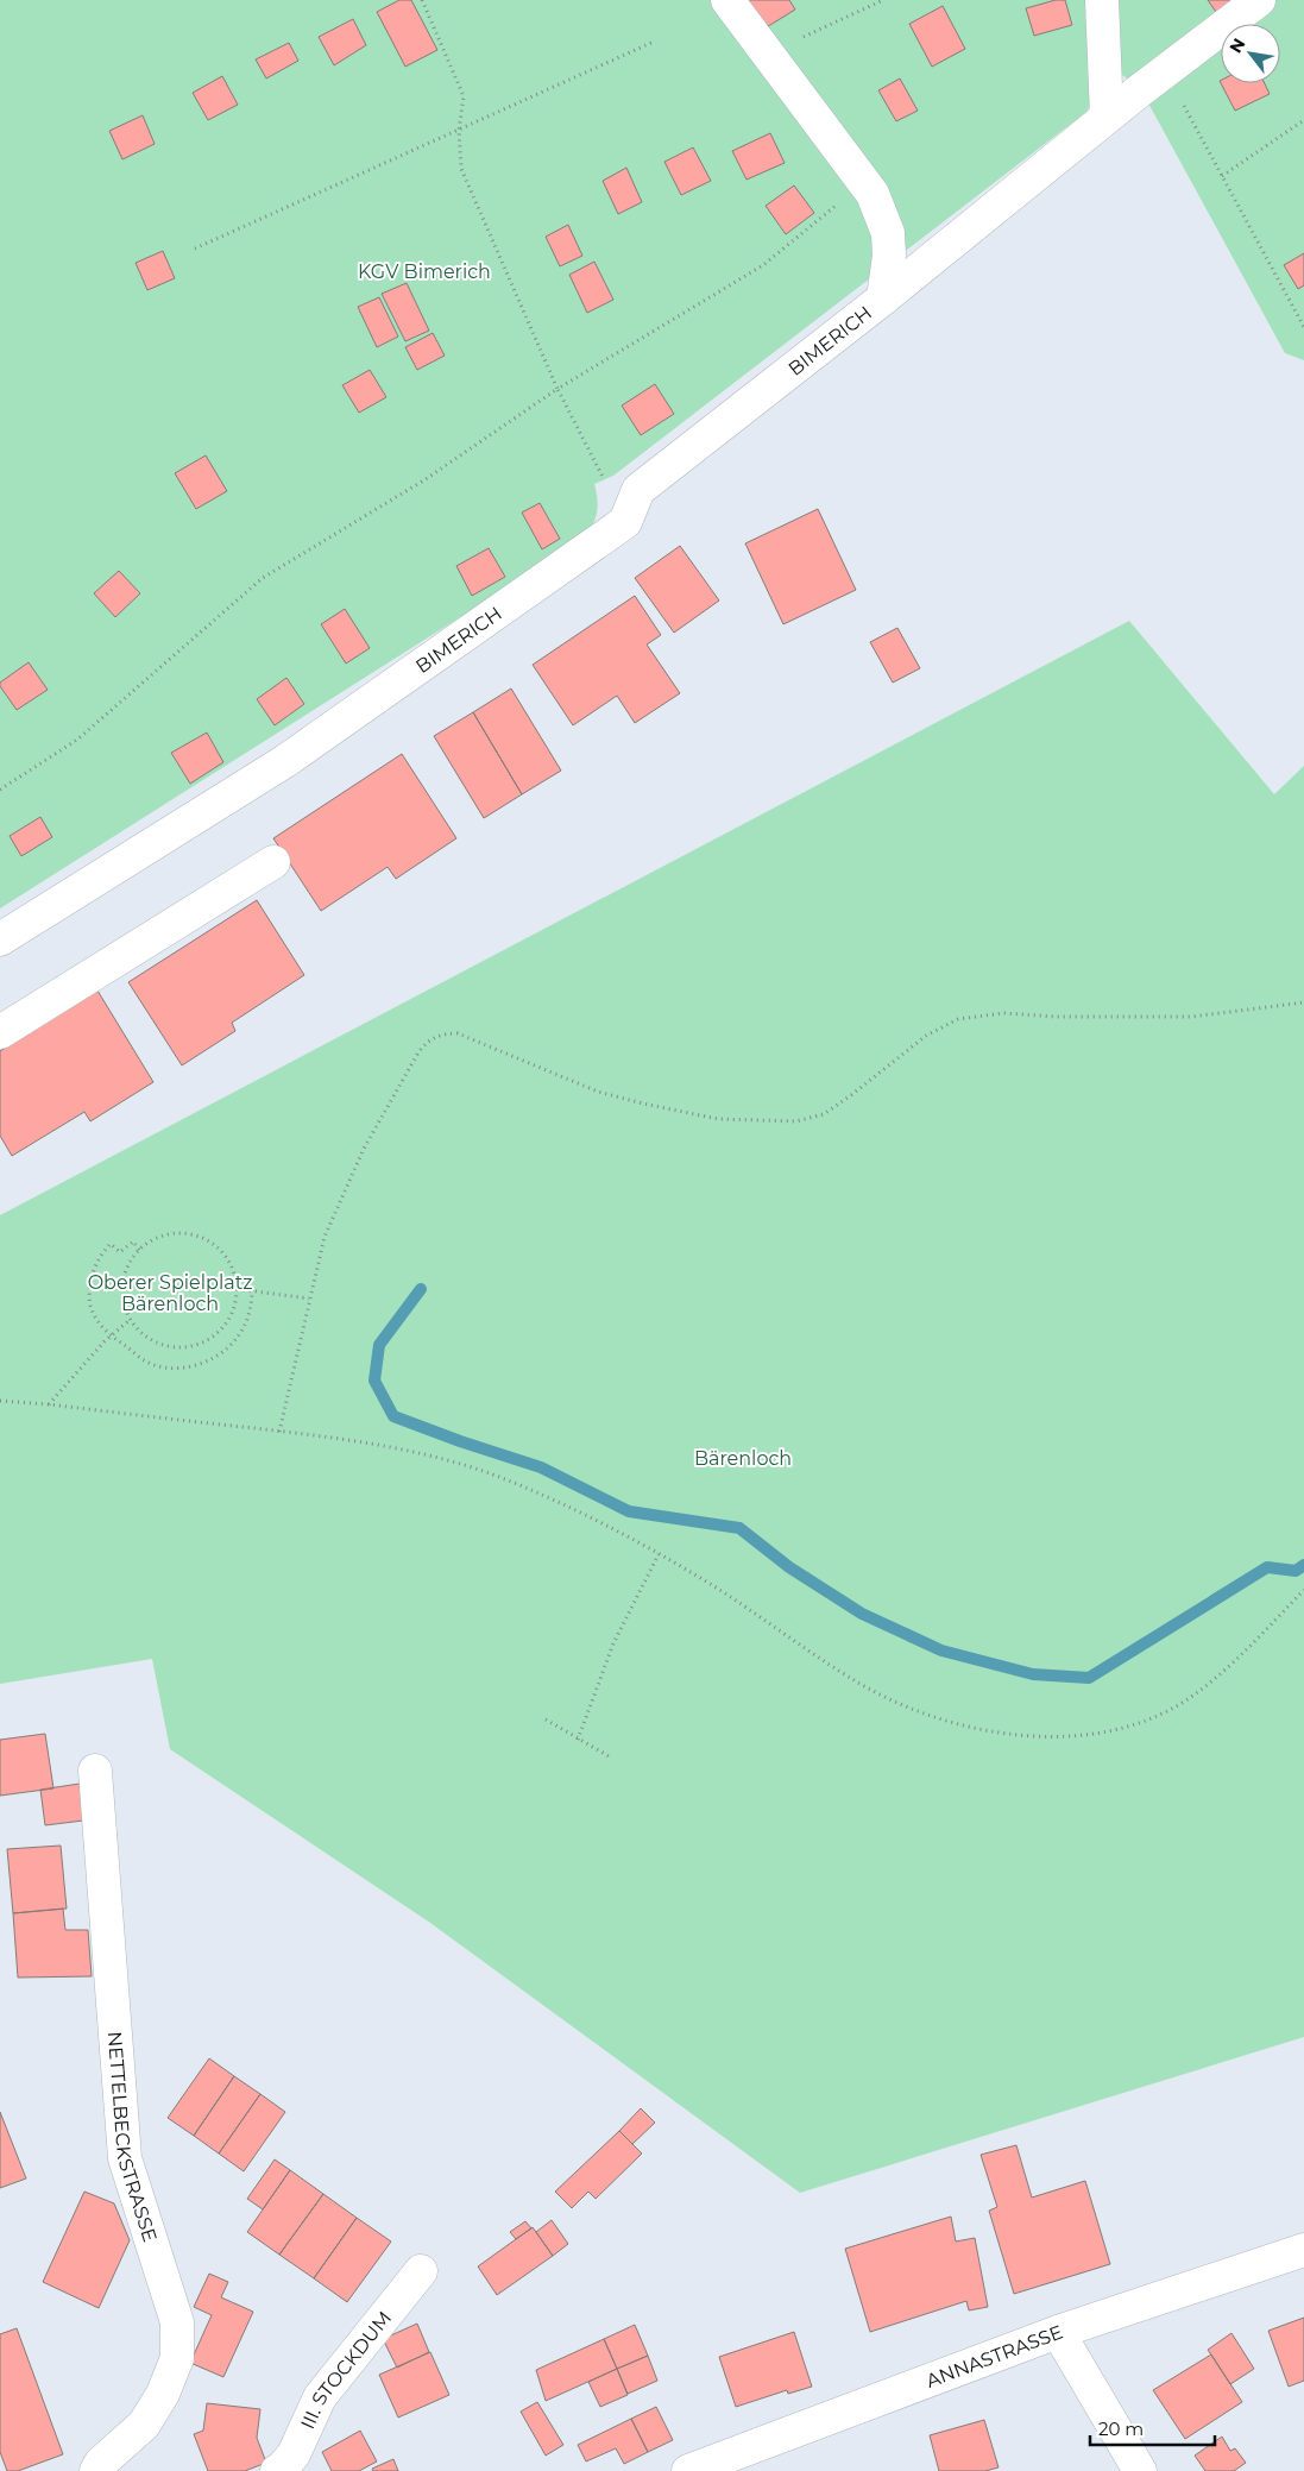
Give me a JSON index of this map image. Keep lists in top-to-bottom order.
{
  "streets": {
    "street": [
      "BIMERICH",
      "NETTELBECKSTRASSE",
      "ANNASTRASSE",
      "III. STOCKDUM"
    ]
  },
  "parks": ["KGV Bimerich", "Oberer Spielplatz Bärenloch", "Bärenloch"],
  "scale_bar": "20 m",
  "north": "top left"
}
